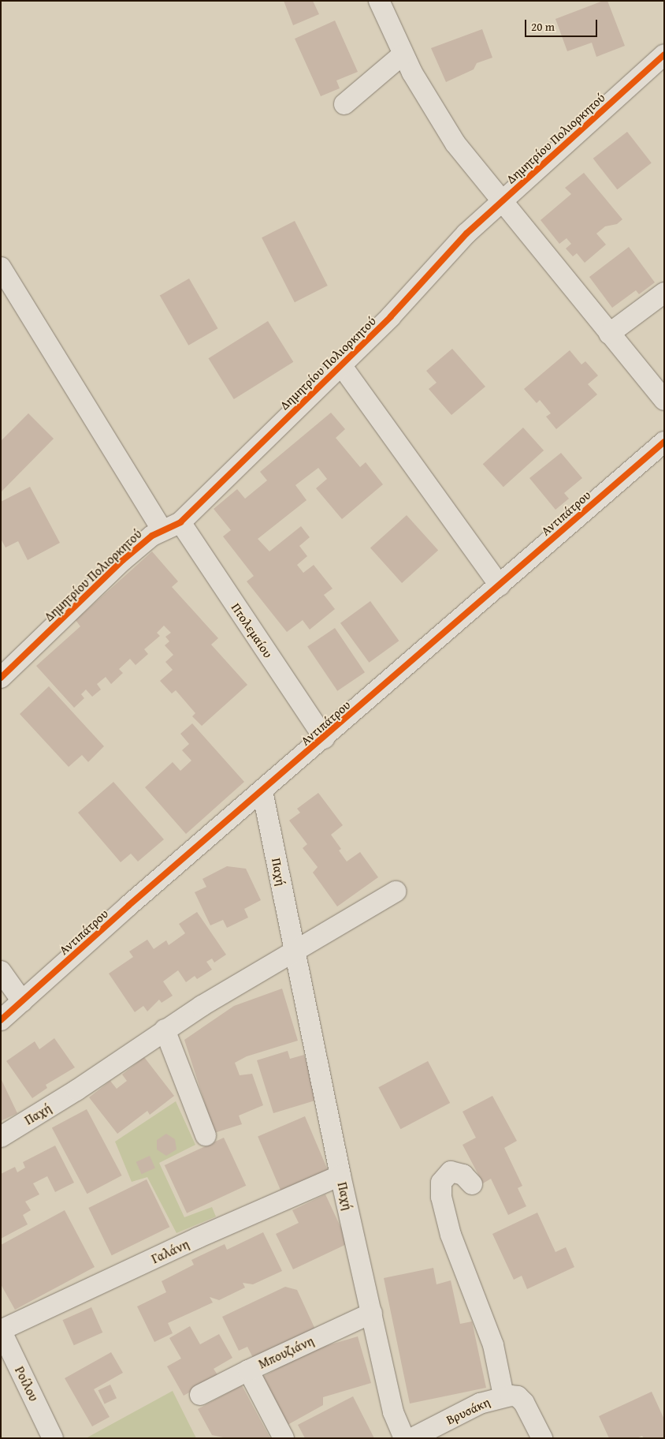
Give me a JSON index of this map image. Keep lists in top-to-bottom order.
{
  "streets": {
    "street": [
      "Δημητρίου Πολιορκητού",
      "Αντιπάτρου",
      "Πτολεμαίου",
      "Παχή",
      "Γαλάνη",
      "Μπουζιάνη",
      "Ροίλου",
      "Βρυσάκη"
    ]
  },
  "crossings": [
    ["Δημητρίου Πολιορκητού", "Πτολεμαίου"],
    ["Αντιπάτρου", "Πτολεμαίου"],
    ["Αντιπάτρου", "Παχή"],
    ["Παχή", "Γαλάνη"],
    ["Παχή", "Μπουζιάνη"],
    ["Γαλάνη", "Ροίλου"]
  ],
  "scale_bar": "20 m"
}
